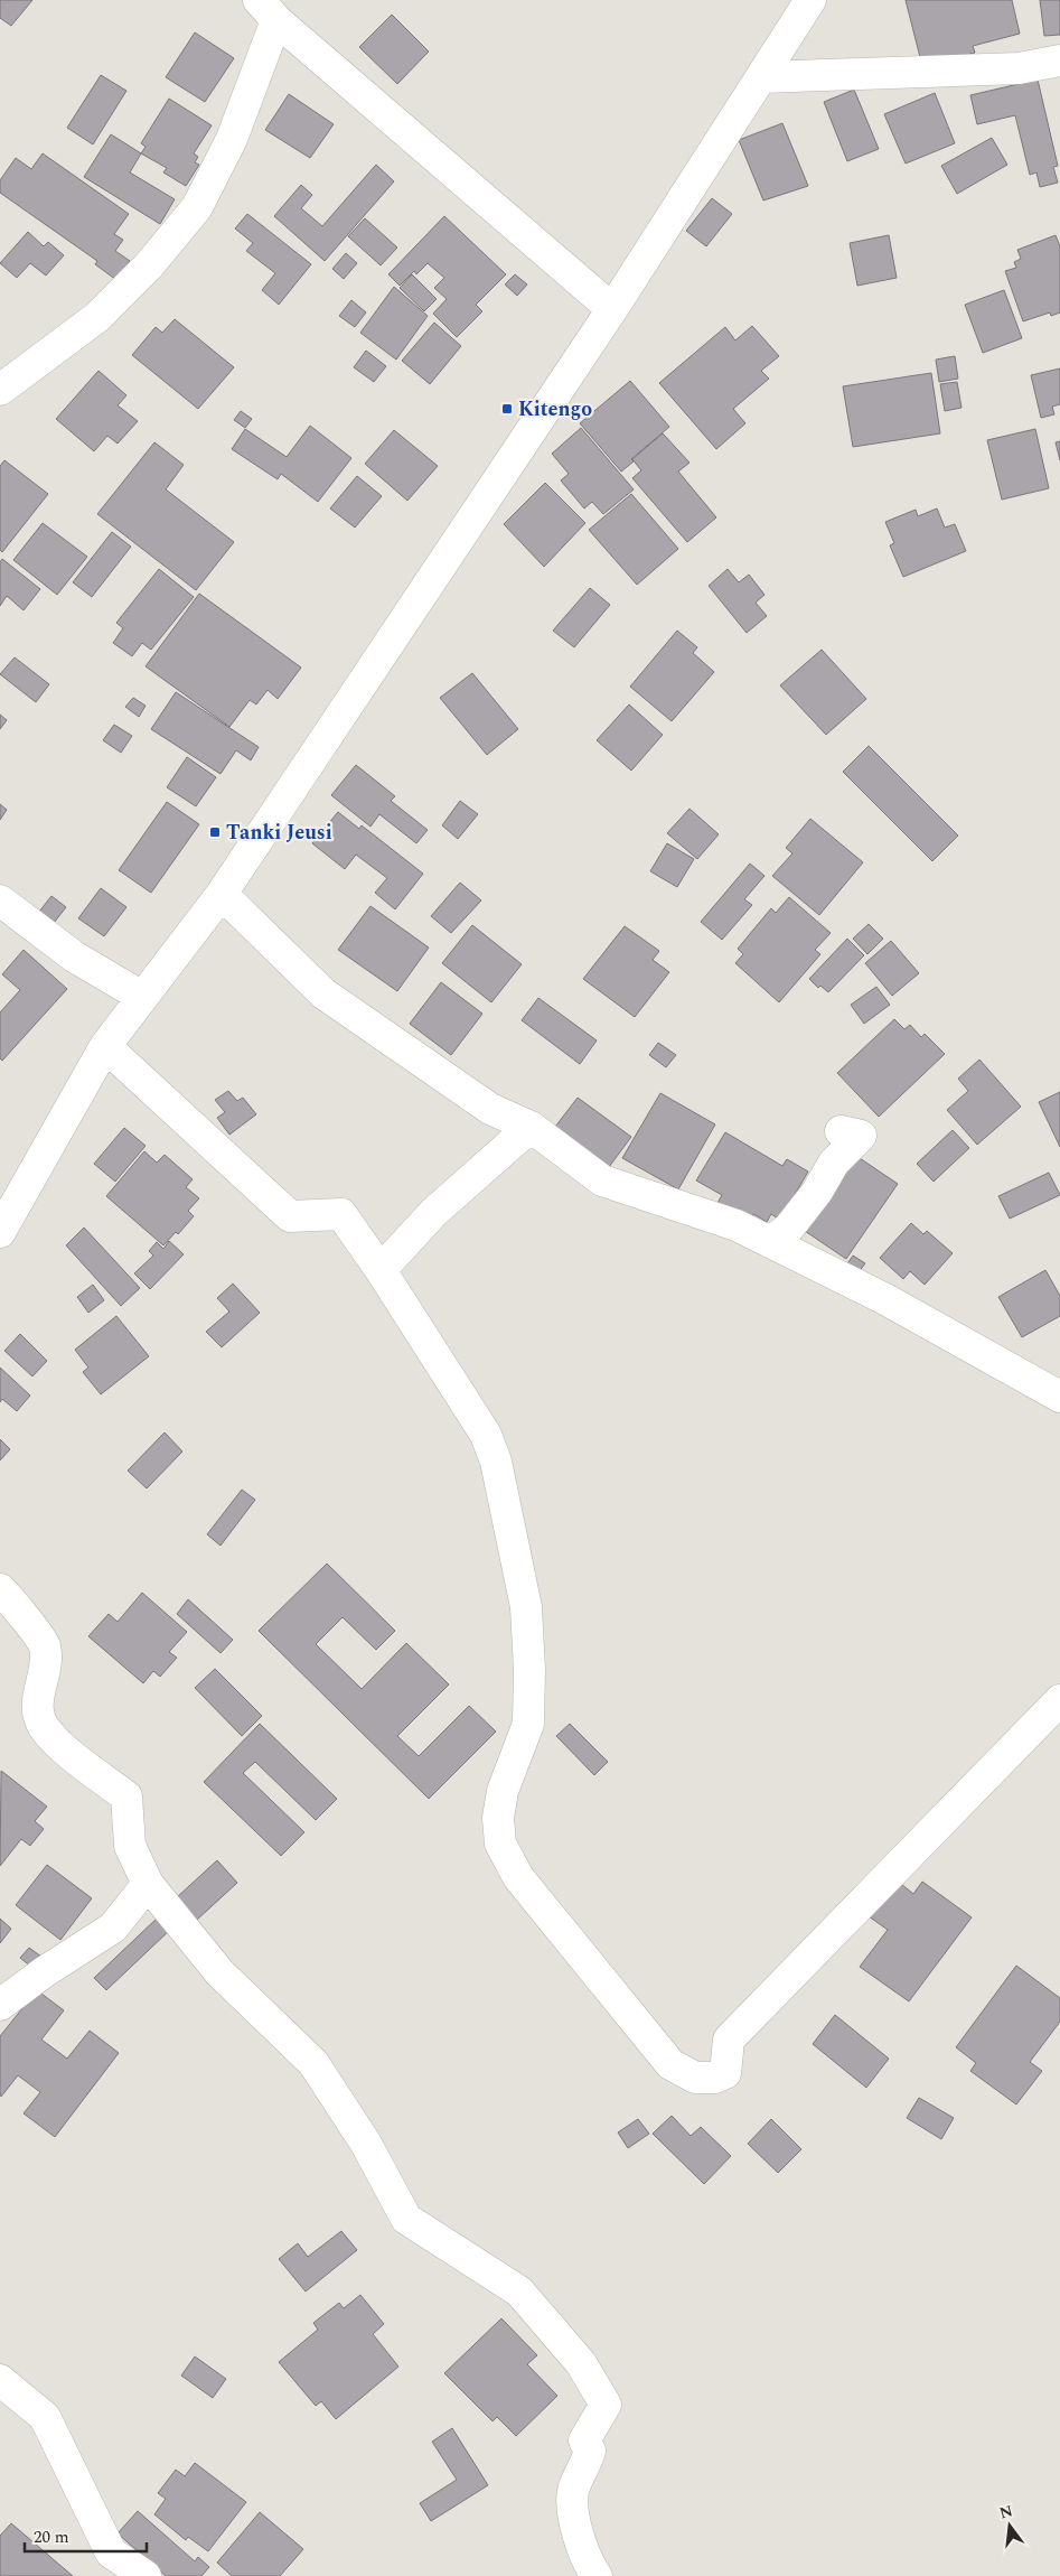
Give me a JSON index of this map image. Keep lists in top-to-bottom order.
{
  "places": {
    "transit": ["Kitengo", "Tanki Jeusi"]
  },
  "scale_bar": "20 m",
  "north": "top"
}
